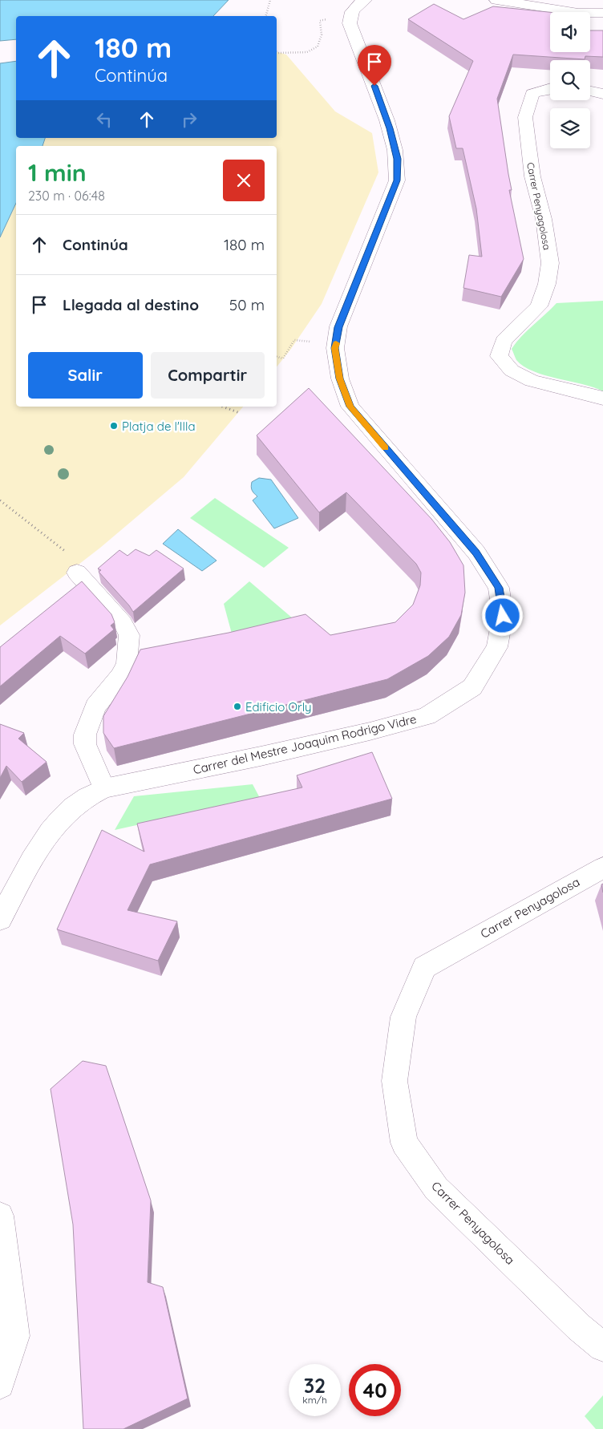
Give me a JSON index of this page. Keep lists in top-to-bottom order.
{
  "streets": {
    "street": ["Carrer Penyagolosa", "Carrer del Mestre Joaquim Rodrigo Vidre"]
  },
  "places": ["Platja de l'Illa", "Edificio Orly"],
  "page": {
    "turn": ["180 m", "Continúa"],
    "heading": ["1 min", "230 m · 06:48"],
    "list": [
      {
        "name": "Continúa",
        "value": "180 m"
      },
      {
        "name": "Llegada al destino",
        "value": "50 m"
      }
    ],
    "buttons": ["Salir", "Compartir"],
    "speed": "32 km/h",
    "limit": "40"
  }
}
